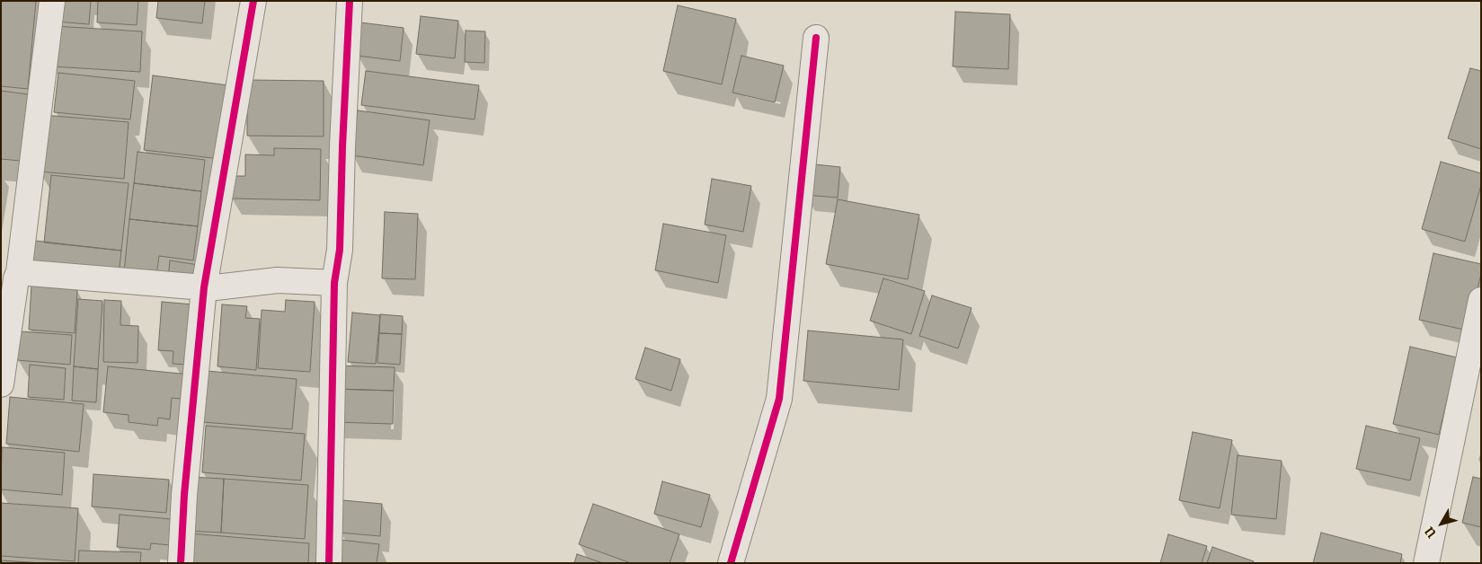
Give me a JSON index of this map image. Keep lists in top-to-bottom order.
{
  "north": "bottom left"
}
